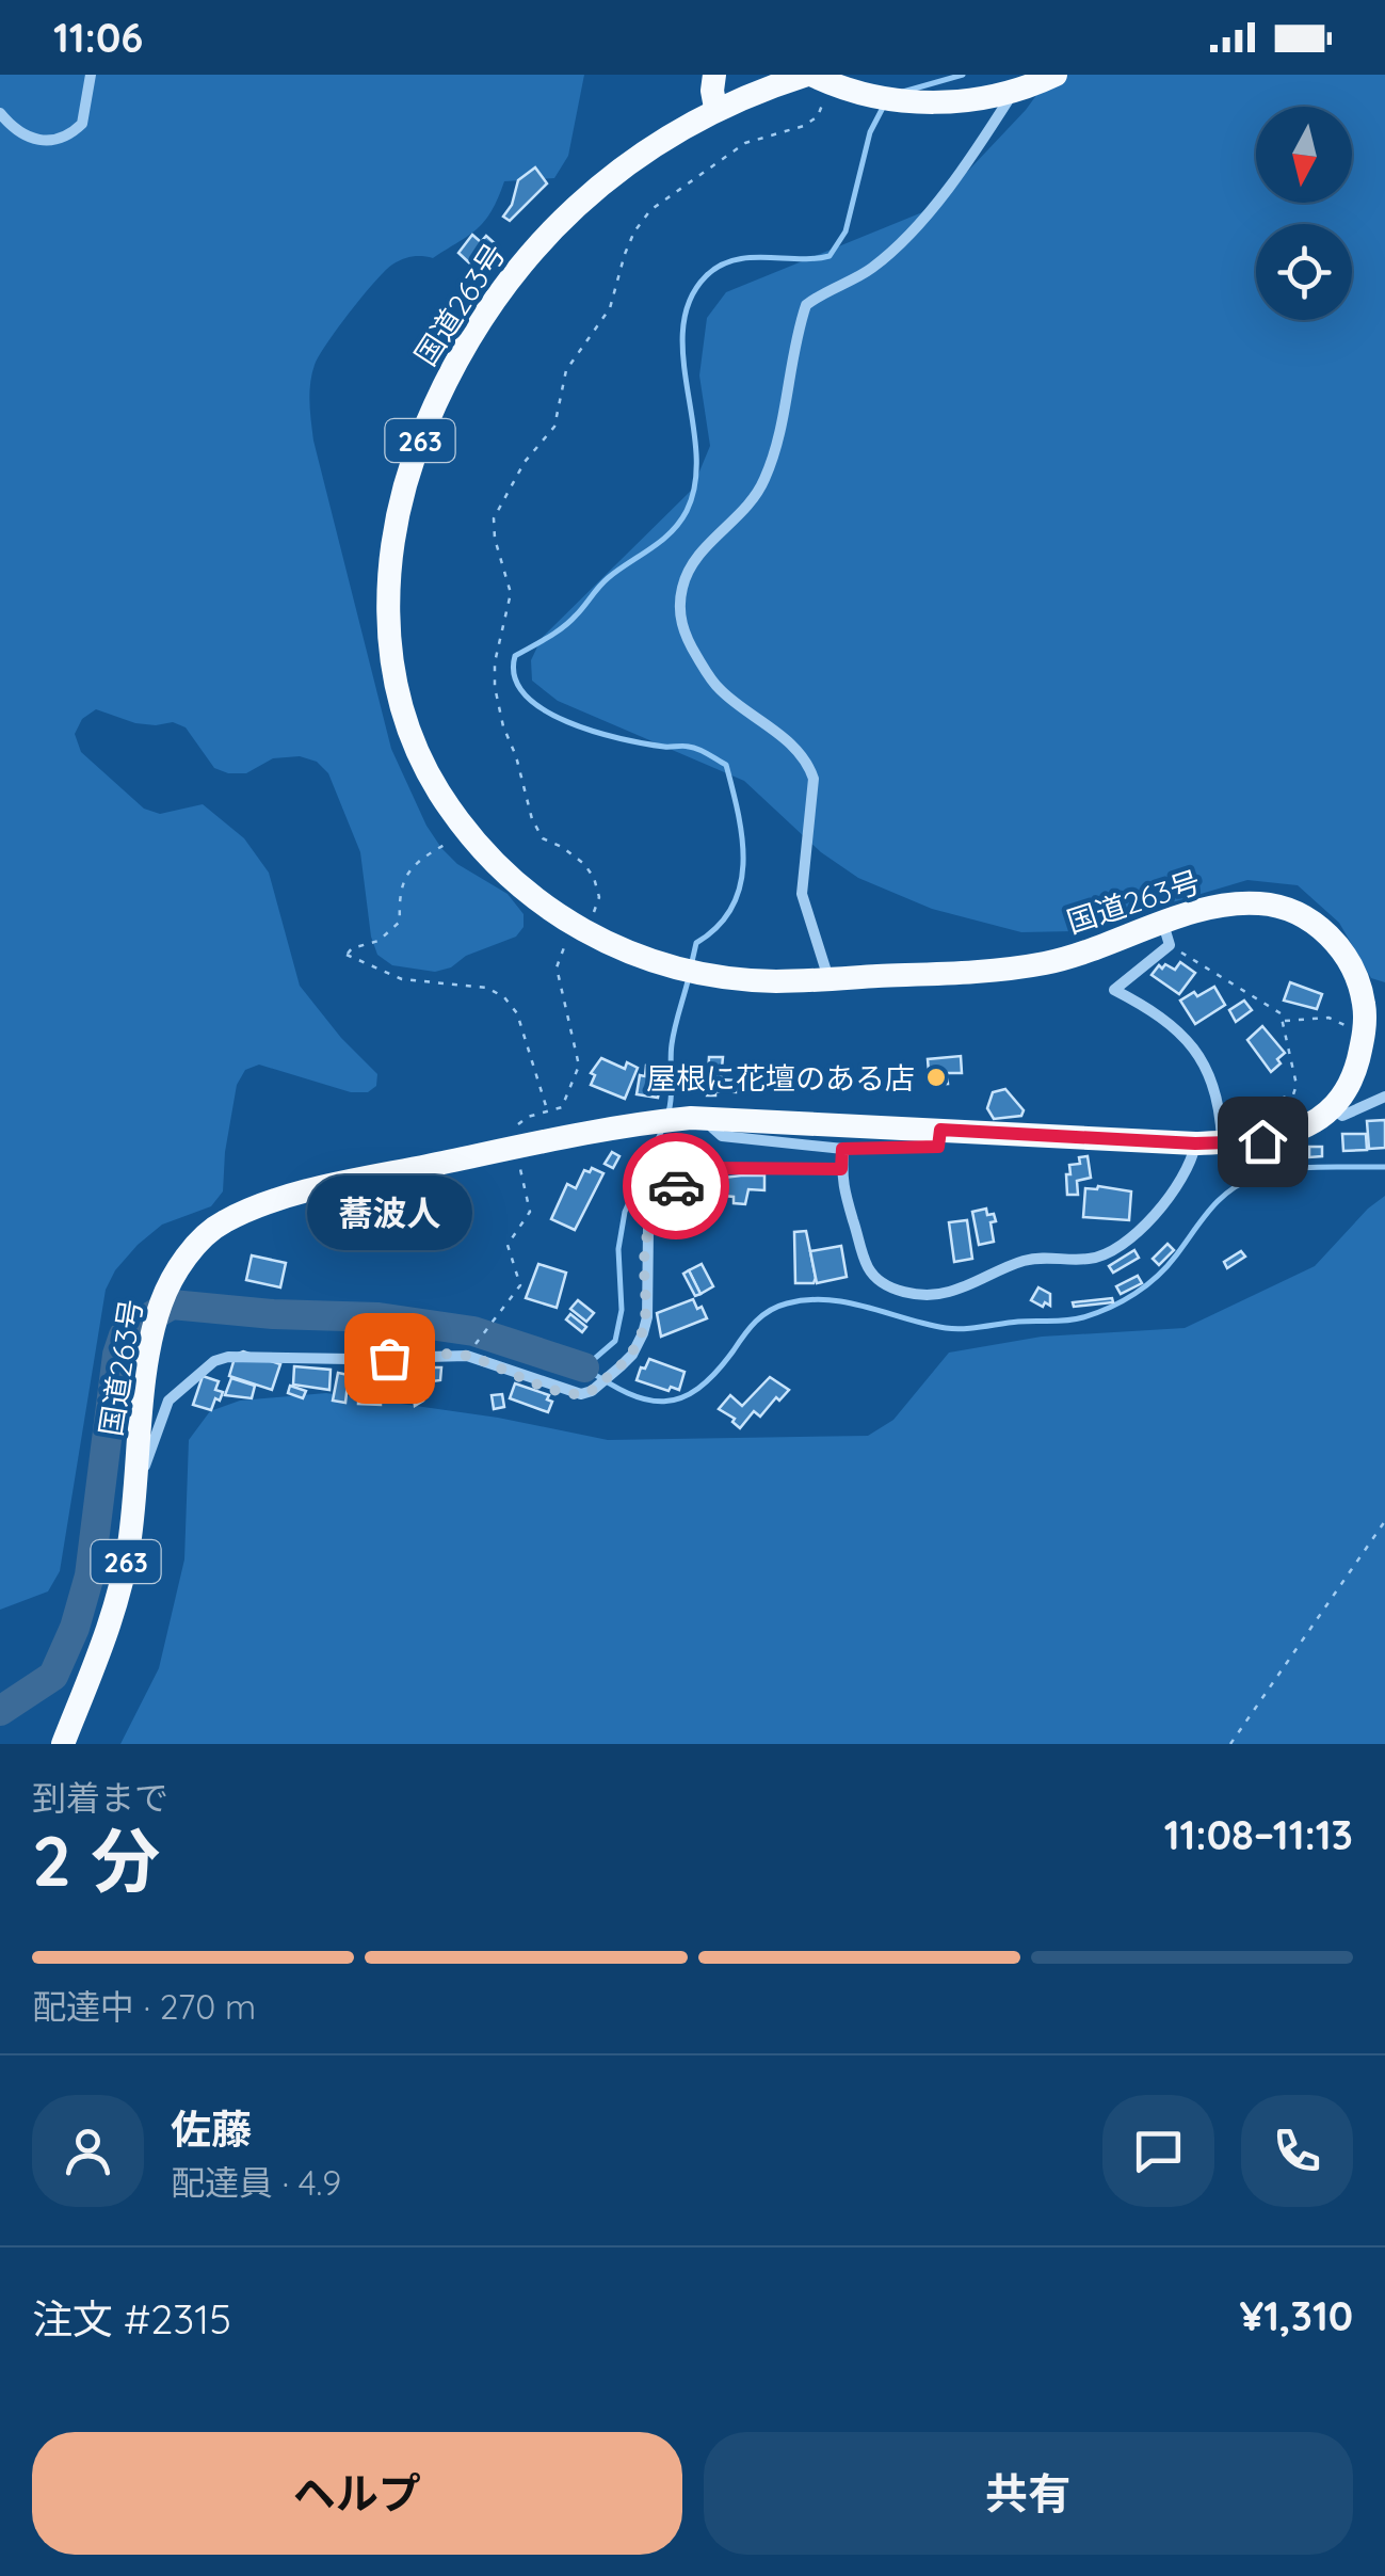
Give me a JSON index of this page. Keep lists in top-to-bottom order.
{
  "streets": {
    "highway": ["国道263号", "263"]
  },
  "crossings": [
    ["国道263号", "263"]
  ],
  "places": ["屋根に花壇のある店", "蕎波人"],
  "north": "bottom",
  "page": {
    "status": "11:06",
    "bubble": "蕎波人",
    "heading": ["2 分", "到着まで", "11:08–11:13"],
    "panel": [
      "佐藤",
      "配達員 · 4.9",
      "注文 #2315",
      "¥1,310"
    ],
    "bar": "配達中 · 270 m",
    "buttons": ["ヘルプ", "共有"]
  }
}
